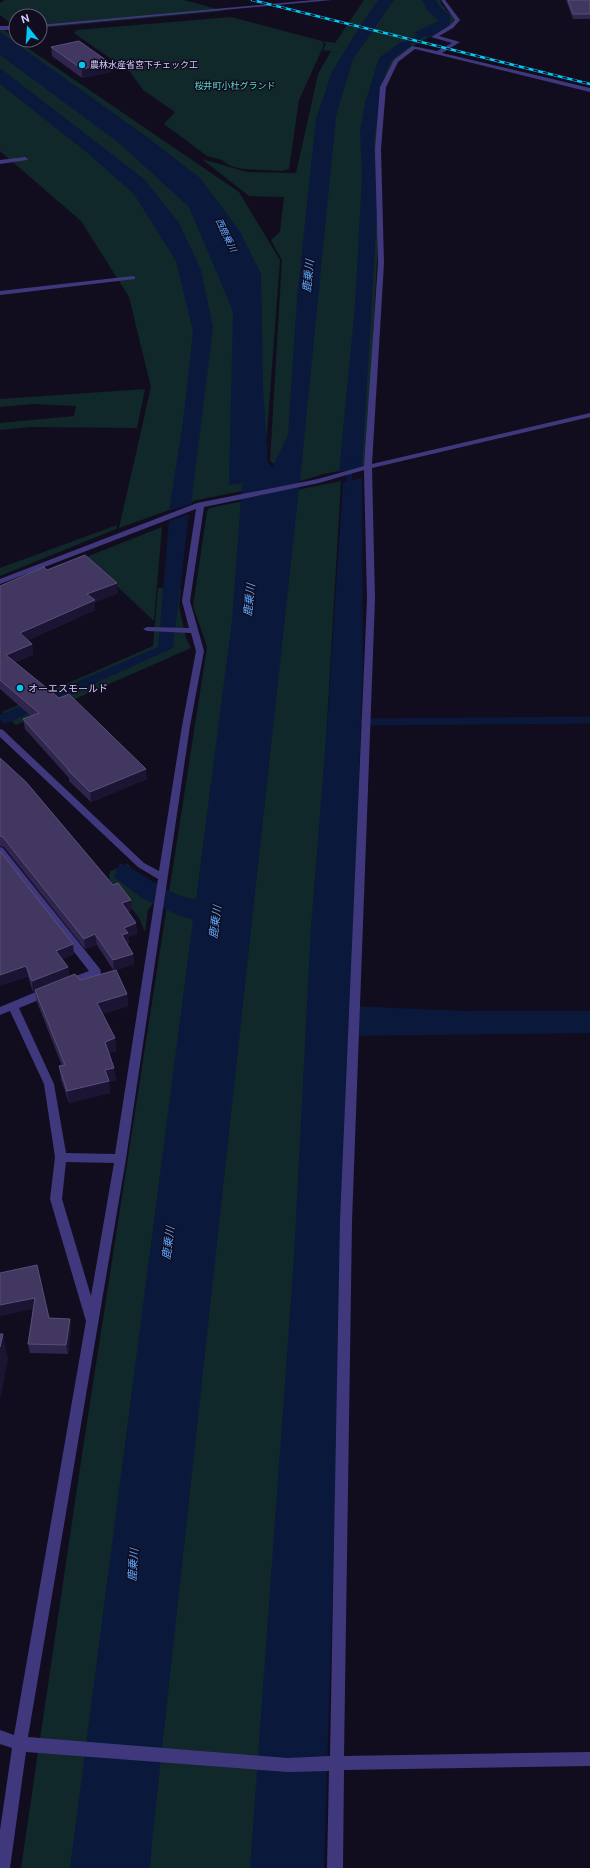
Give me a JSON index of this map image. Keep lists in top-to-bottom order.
{
  "water": ["西鹿乗川", "鹿乗川"],
  "parks": ["桜井町小杜グランド"],
  "places": ["農林水産省宮下チェック工", "オーエスモールド"],
  "north": "top"
}
